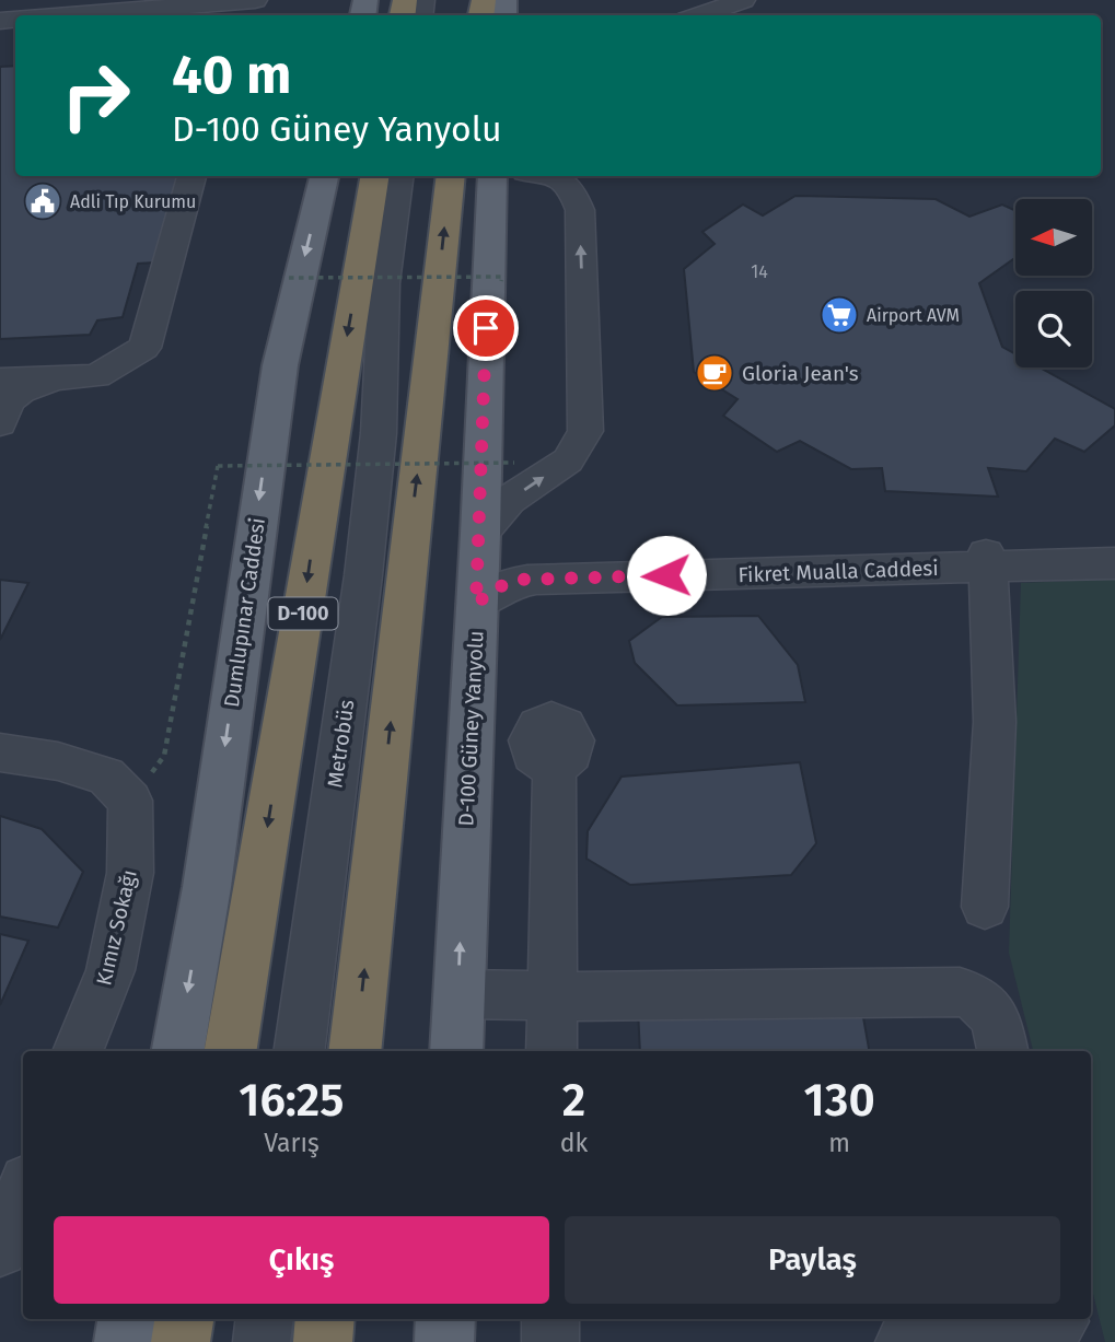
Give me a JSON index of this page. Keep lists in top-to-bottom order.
{
  "streets": {
    "highway": ["D-100"],
    "main road": ["Dumlupınar Caddesi", "D-100 Güney Yanyolu"],
    "street": ["Fikret Mualla Caddesi", "Metrobüs", "Kımız Sokağı"]
  },
  "crossings": [
    ["Fikret Mualla Caddesi", "D-100 Güney Yanyolu"]
  ],
  "one_way": ["Dumlupınar Caddesi"],
  "places": {
    "public building": ["Adli Tıp Kurumu"],
    "supermarket": ["Airport AVM"],
    "cafe": ["Gloria Jean's"]
  },
  "house_numbers": ["14"],
  "north": "left",
  "page": {
    "turn": ["40 m", "D-100 Güney Yanyolu"],
    "eta": [
      "16:25",
      "Varış",
      "2",
      "dk",
      "130",
      "m"
    ],
    "buttons": ["Çıkış", "Paylaş"]
  }
}
